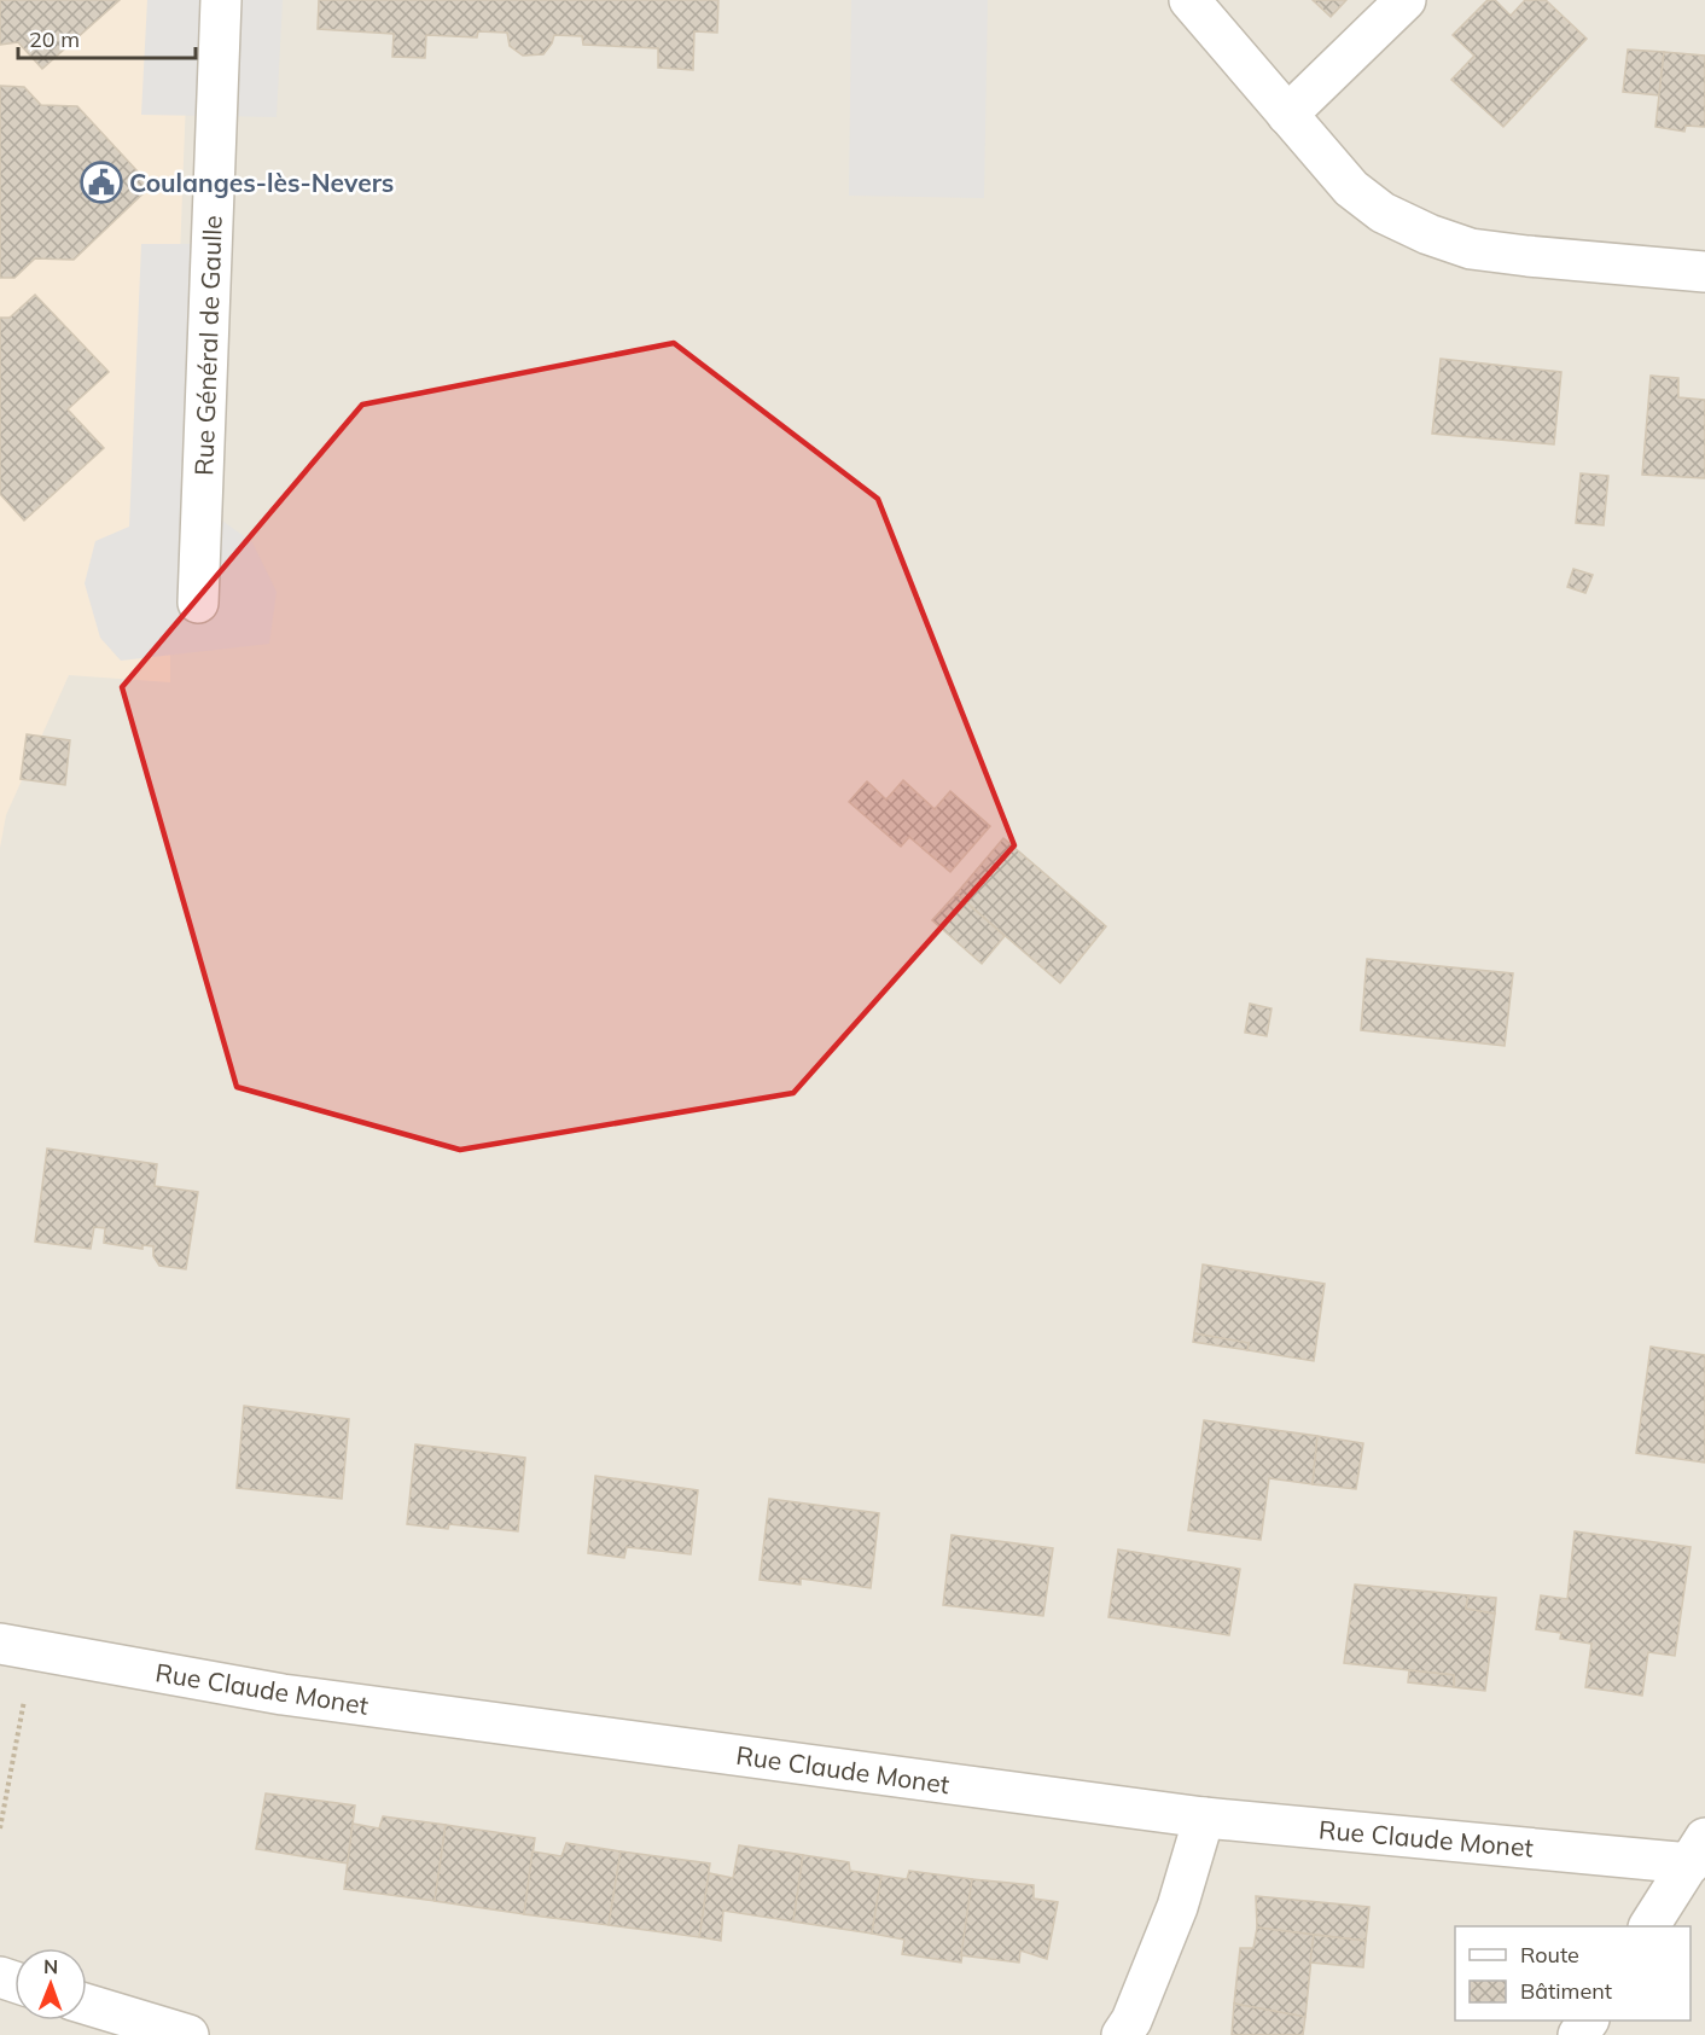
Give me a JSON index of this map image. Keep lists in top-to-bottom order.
{
  "streets": {
    "street": ["Rue Général de Gaulle", "Rue Claude Monet"]
  },
  "places": {
    "public building": ["Coulanges-lès-Nevers"]
  },
  "legend": ["Route", "Bâtiment"],
  "scale_bar": "20 m",
  "north": "top"
}
